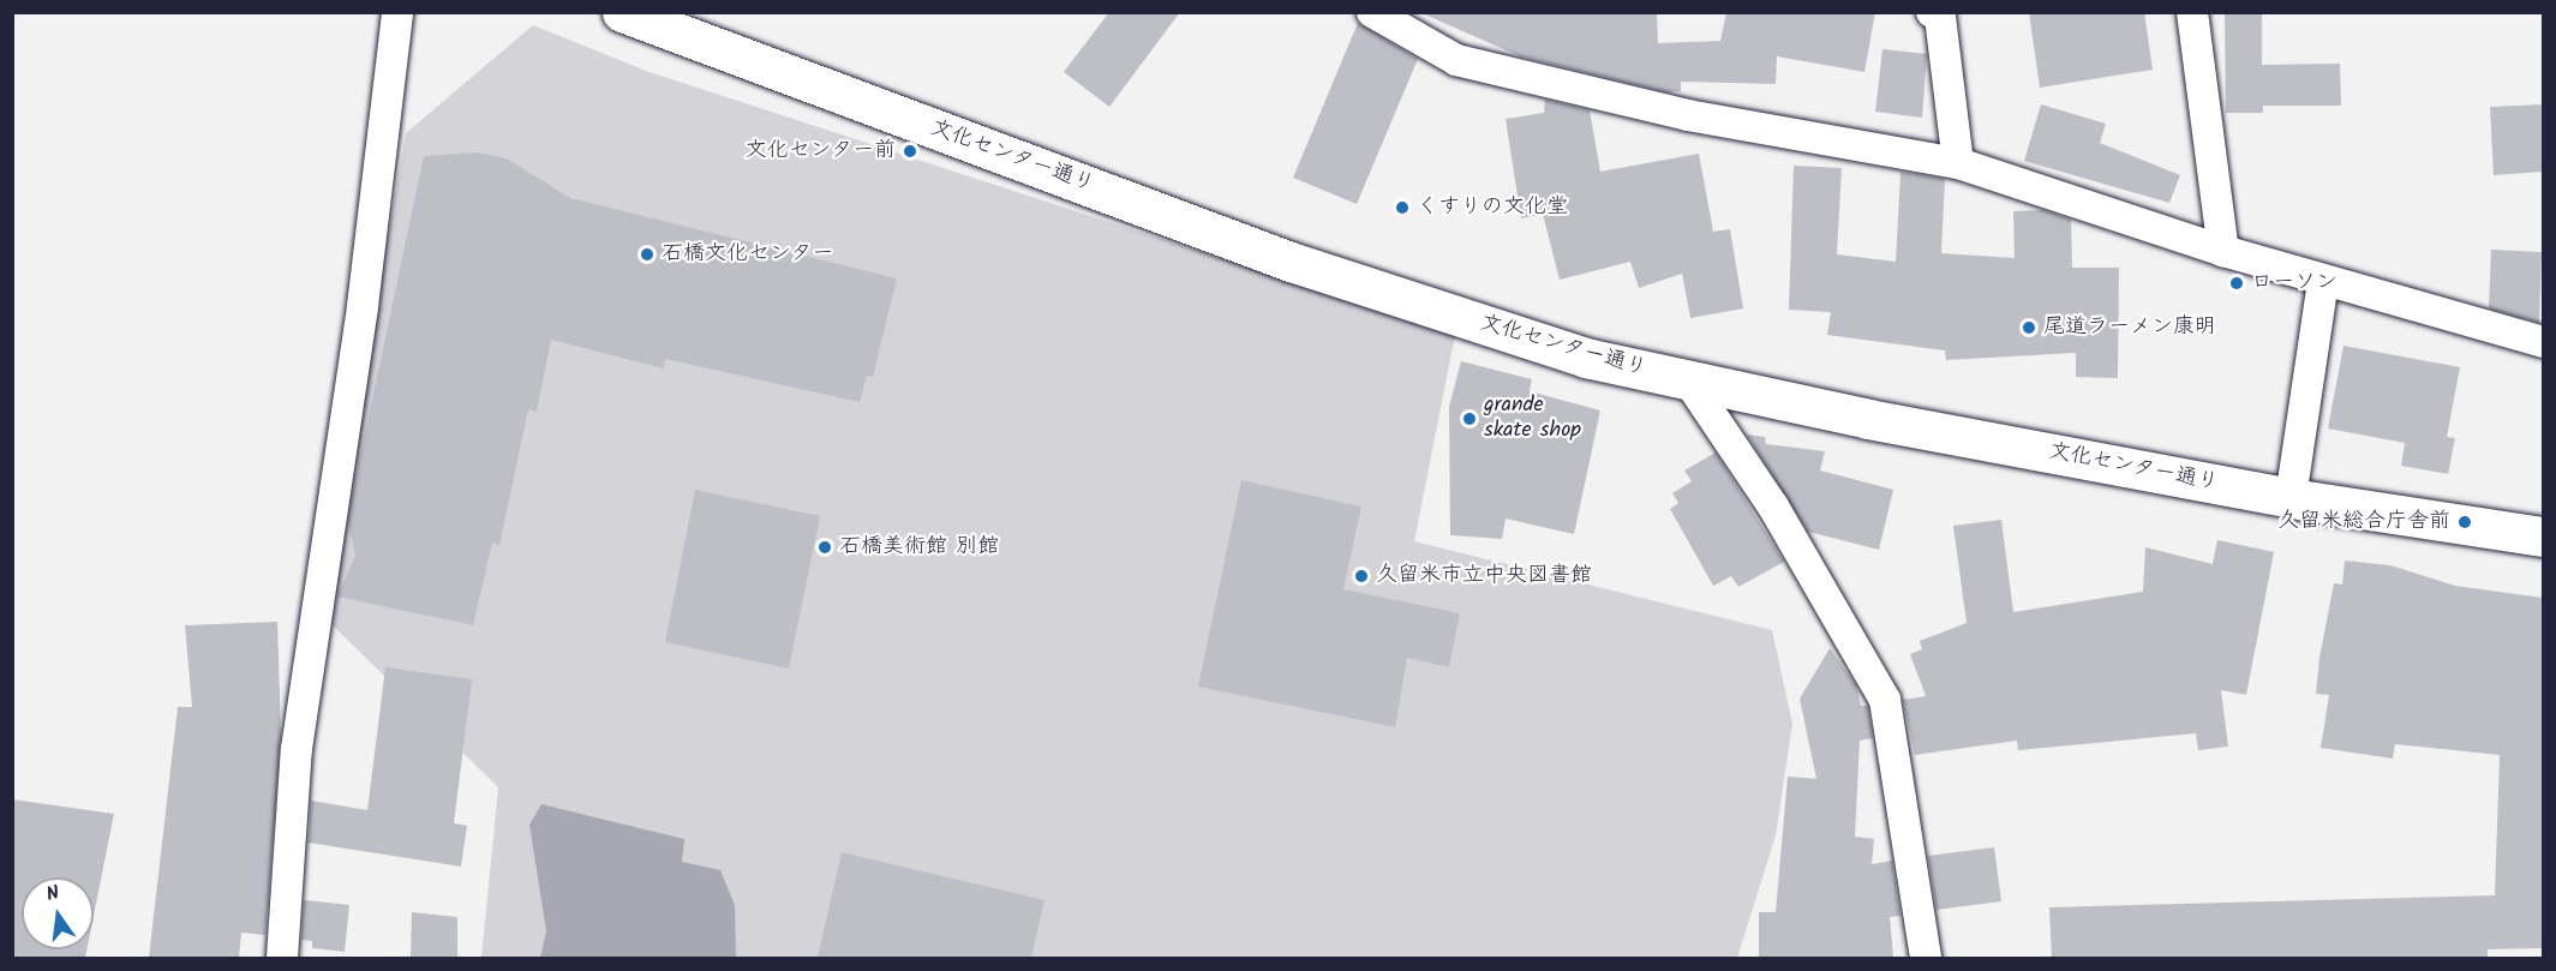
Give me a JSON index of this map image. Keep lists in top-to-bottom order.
{
  "streets": {
    "highway": ["文化センター通り"]
  },
  "places": [
    "文化センター前",
    "くすりの文化堂",
    "石橋文化センター",
    "ローソン",
    "尾道ラーメン康明",
    "grande skate shop",
    "久留米総合庁舎前",
    "石橋美術館 別館",
    "久留米市立中央図書館"
  ],
  "north": "top"
}
